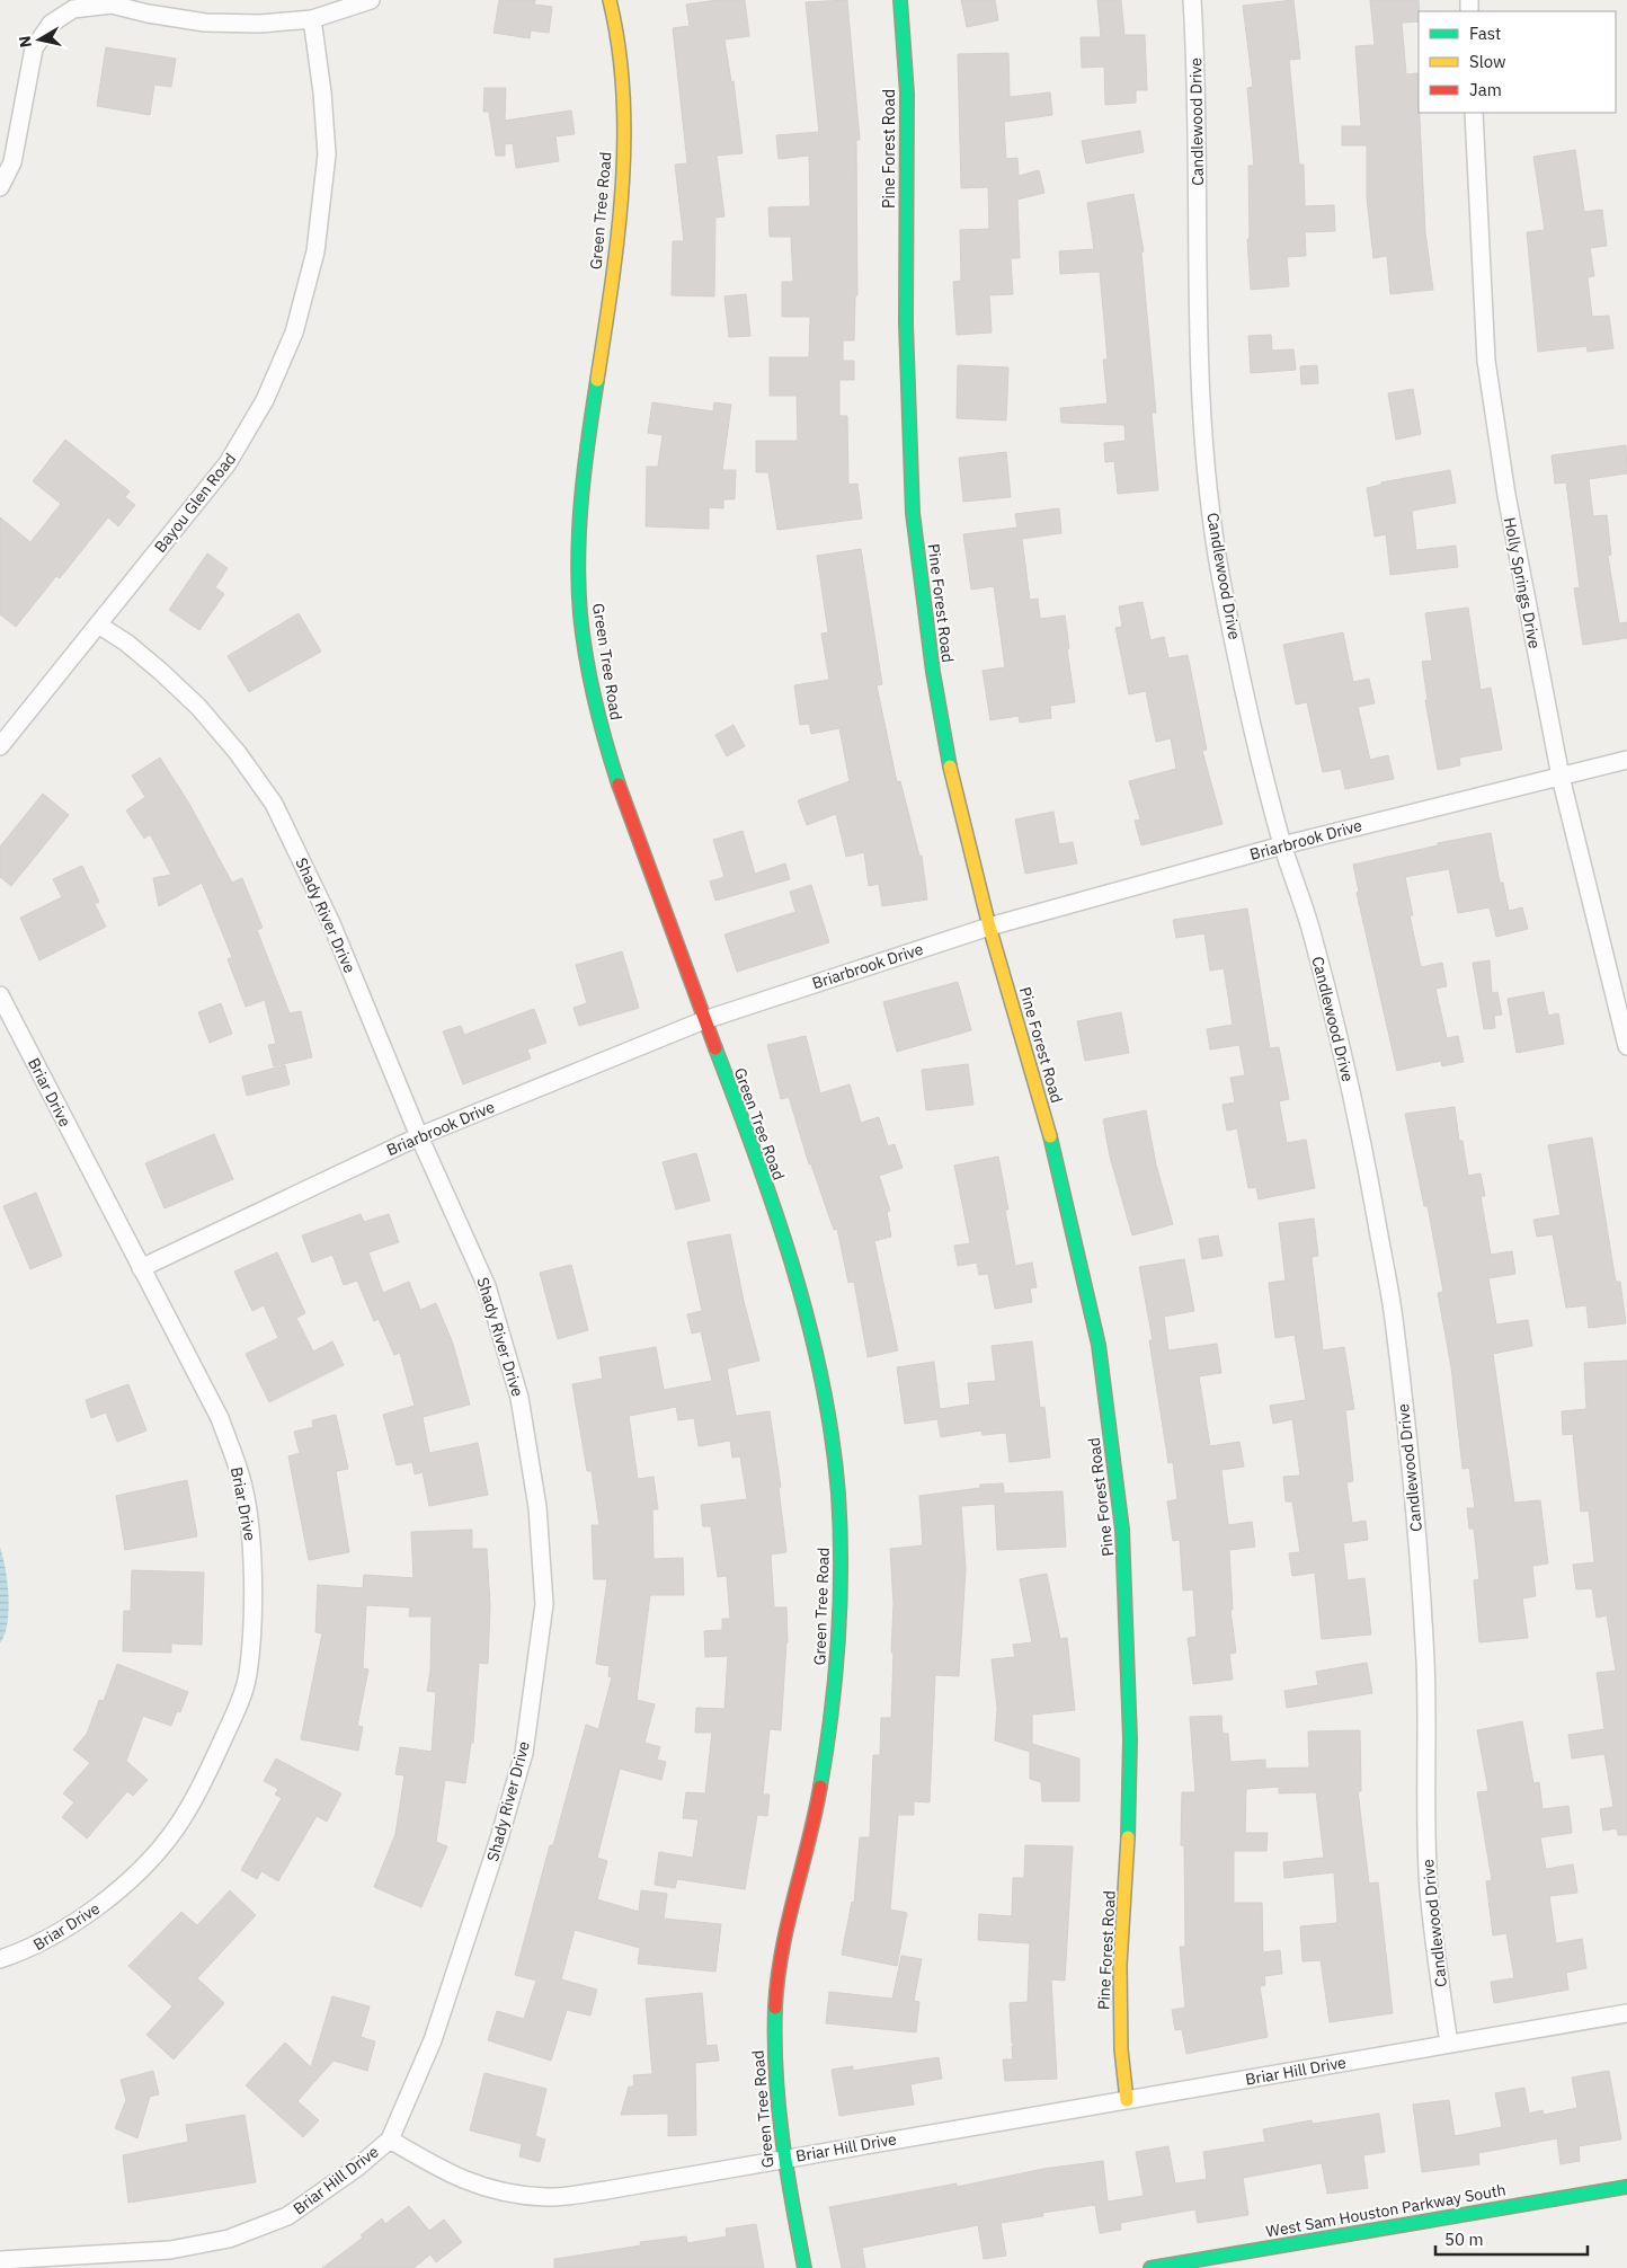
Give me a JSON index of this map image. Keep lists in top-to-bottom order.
{
  "streets": {
    "street": [
      "Candlewood Drive",
      "Pine Forest Road",
      "Green Tree Road",
      "Bayou Glen Road",
      "Holly Springs Drive",
      "Briarbrook Drive",
      "Shady River Drive",
      "Briar Drive",
      "Briar Hill Drive",
      "West Sam Houston Parkway South"
    ]
  },
  "crossings": [
    ["Candlewood Drive", "Briarbrook Drive"],
    ["Candlewood Drive", "Briar Hill Drive"],
    ["Pine Forest Road", "Briarbrook Drive"],
    ["Pine Forest Road", "Briar Hill Drive"],
    ["Green Tree Road", "Briarbrook Drive"],
    ["Green Tree Road", "Briar Hill Drive"],
    ["Bayou Glen Road", "Shady River Drive"],
    ["Holly Springs Drive", "Briarbrook Drive"],
    ["Briarbrook Drive", "Shady River Drive"],
    ["Briarbrook Drive", "Briar Drive"],
    ["Shady River Drive", "Briar Hill Drive"]
  ],
  "legend": ["Fast", "Slow", "Jam"],
  "scale_bar": "50 m",
  "north": "left"
}
